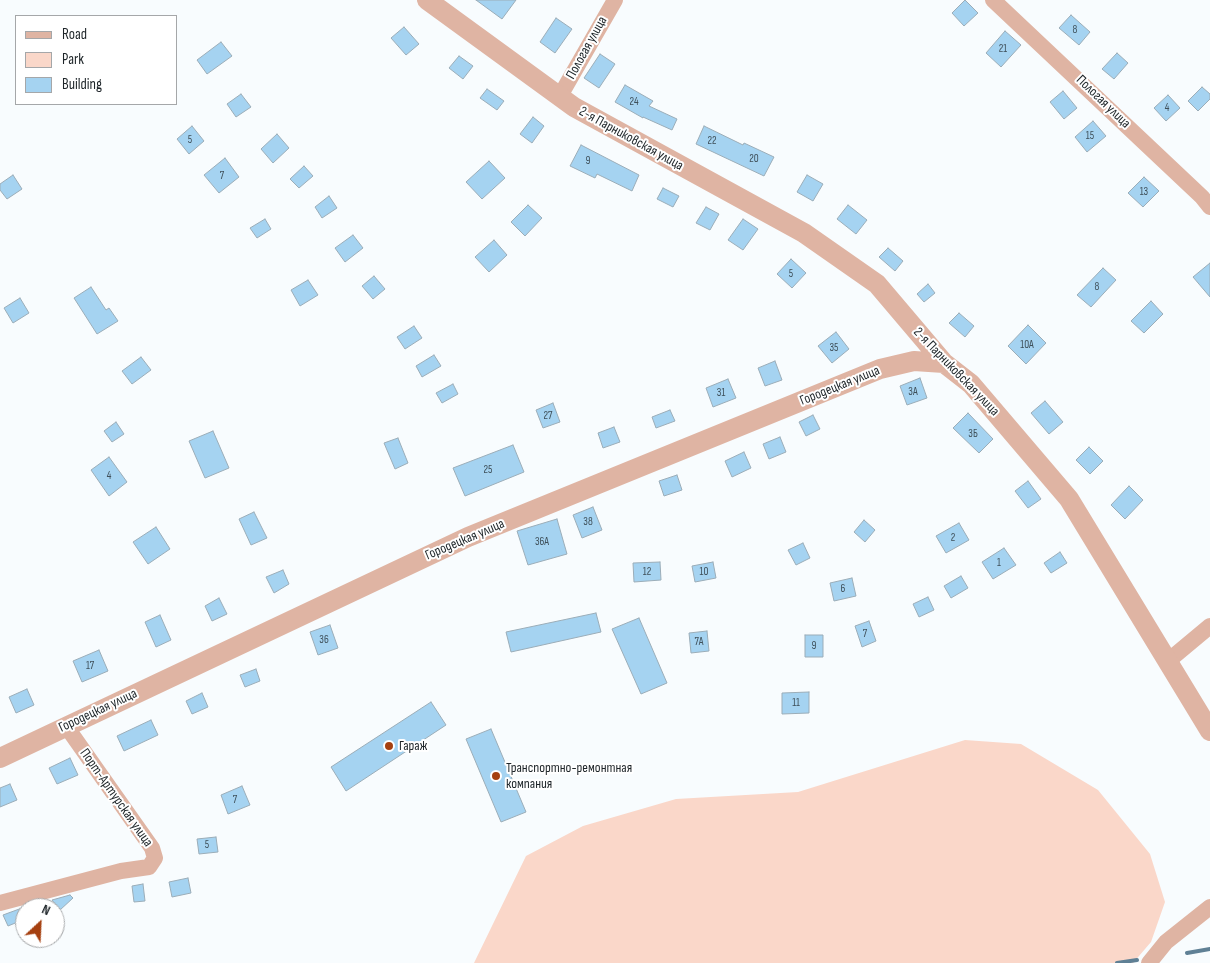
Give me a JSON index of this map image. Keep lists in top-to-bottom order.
{
  "streets": {
    "street": [
      "Пологая улица",
      "2-я Парниковская улица",
      "Городецкая улица",
      "Порт-Артурская улица"
    ]
  },
  "crossings": [
    ["Пологая улица", "2-я Парниковская улица"],
    ["2-я Парниковская улица", "Городецкая улица"],
    ["Городецкая улица", "Порт-Артурская улица"]
  ],
  "places": ["Гараж", "Транспортно-ремонтная компания"],
  "house_numbers": [
    "8",
    "21",
    "24",
    "4",
    "15",
    "5",
    "22",
    "20",
    "9",
    "7",
    "13",
    "5",
    "8",
    "10А",
    "35",
    "3А",
    "31",
    "27",
    "3Б",
    "25",
    "4",
    "38",
    "2",
    "36А",
    "1",
    "12",
    "10",
    "6",
    "7",
    "36",
    "7А",
    "9",
    "17",
    "11",
    "7",
    "5"
  ],
  "legend": ["Road", "Park", "Building"],
  "north": "top right"
}
